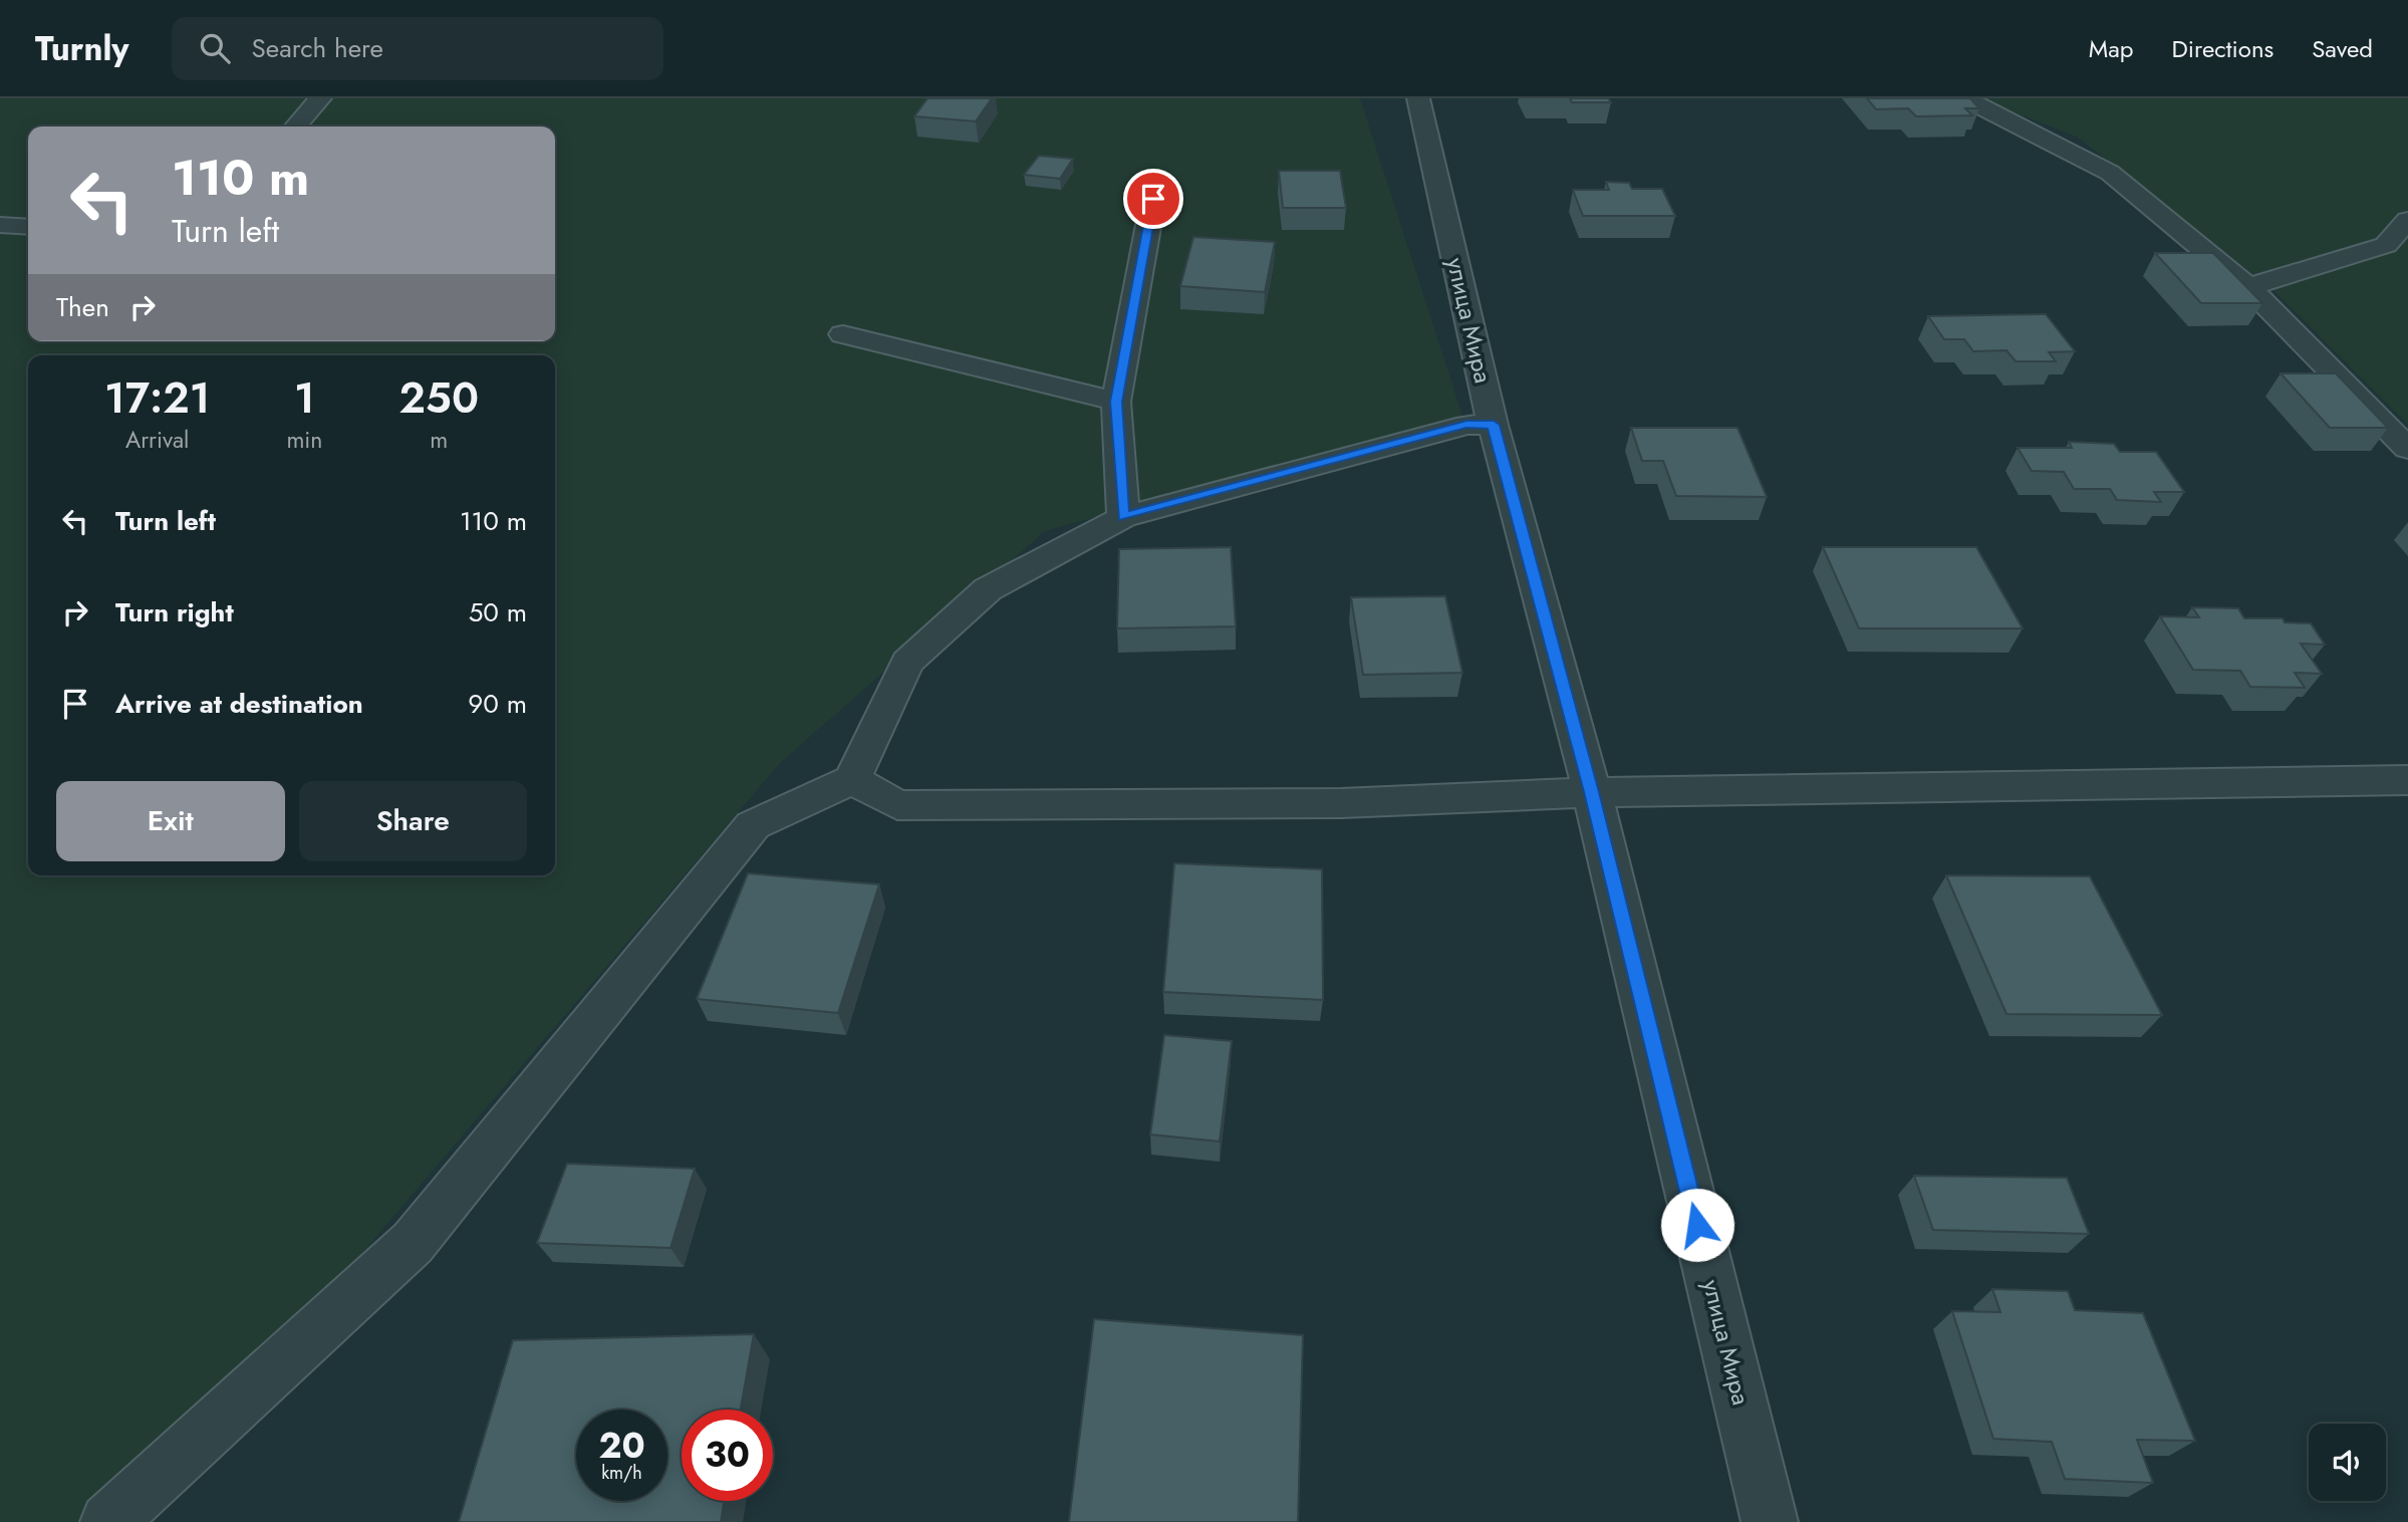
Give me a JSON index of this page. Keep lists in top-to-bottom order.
{
  "streets": {
    "street": ["улица Мира"]
  },
  "page": {
    "header": "Turnly",
    "search": "Search here",
    "nav": ["Map", "Directions", "Saved"],
    "turn": ["110 m", "Turn left"],
    "then": "Then",
    "eta": [
      "17:21",
      "Arrival",
      "1",
      "min",
      "250",
      "m"
    ],
    "list": [
      {
        "name": "Turn left",
        "value": "110 m"
      },
      {
        "name": "Turn right",
        "value": "50 m"
      },
      {
        "name": "Arrive at destination",
        "value": "90 m"
      }
    ],
    "buttons": ["Exit", "Share"],
    "speed": "20 km/h",
    "limit": "30"
  }
}
